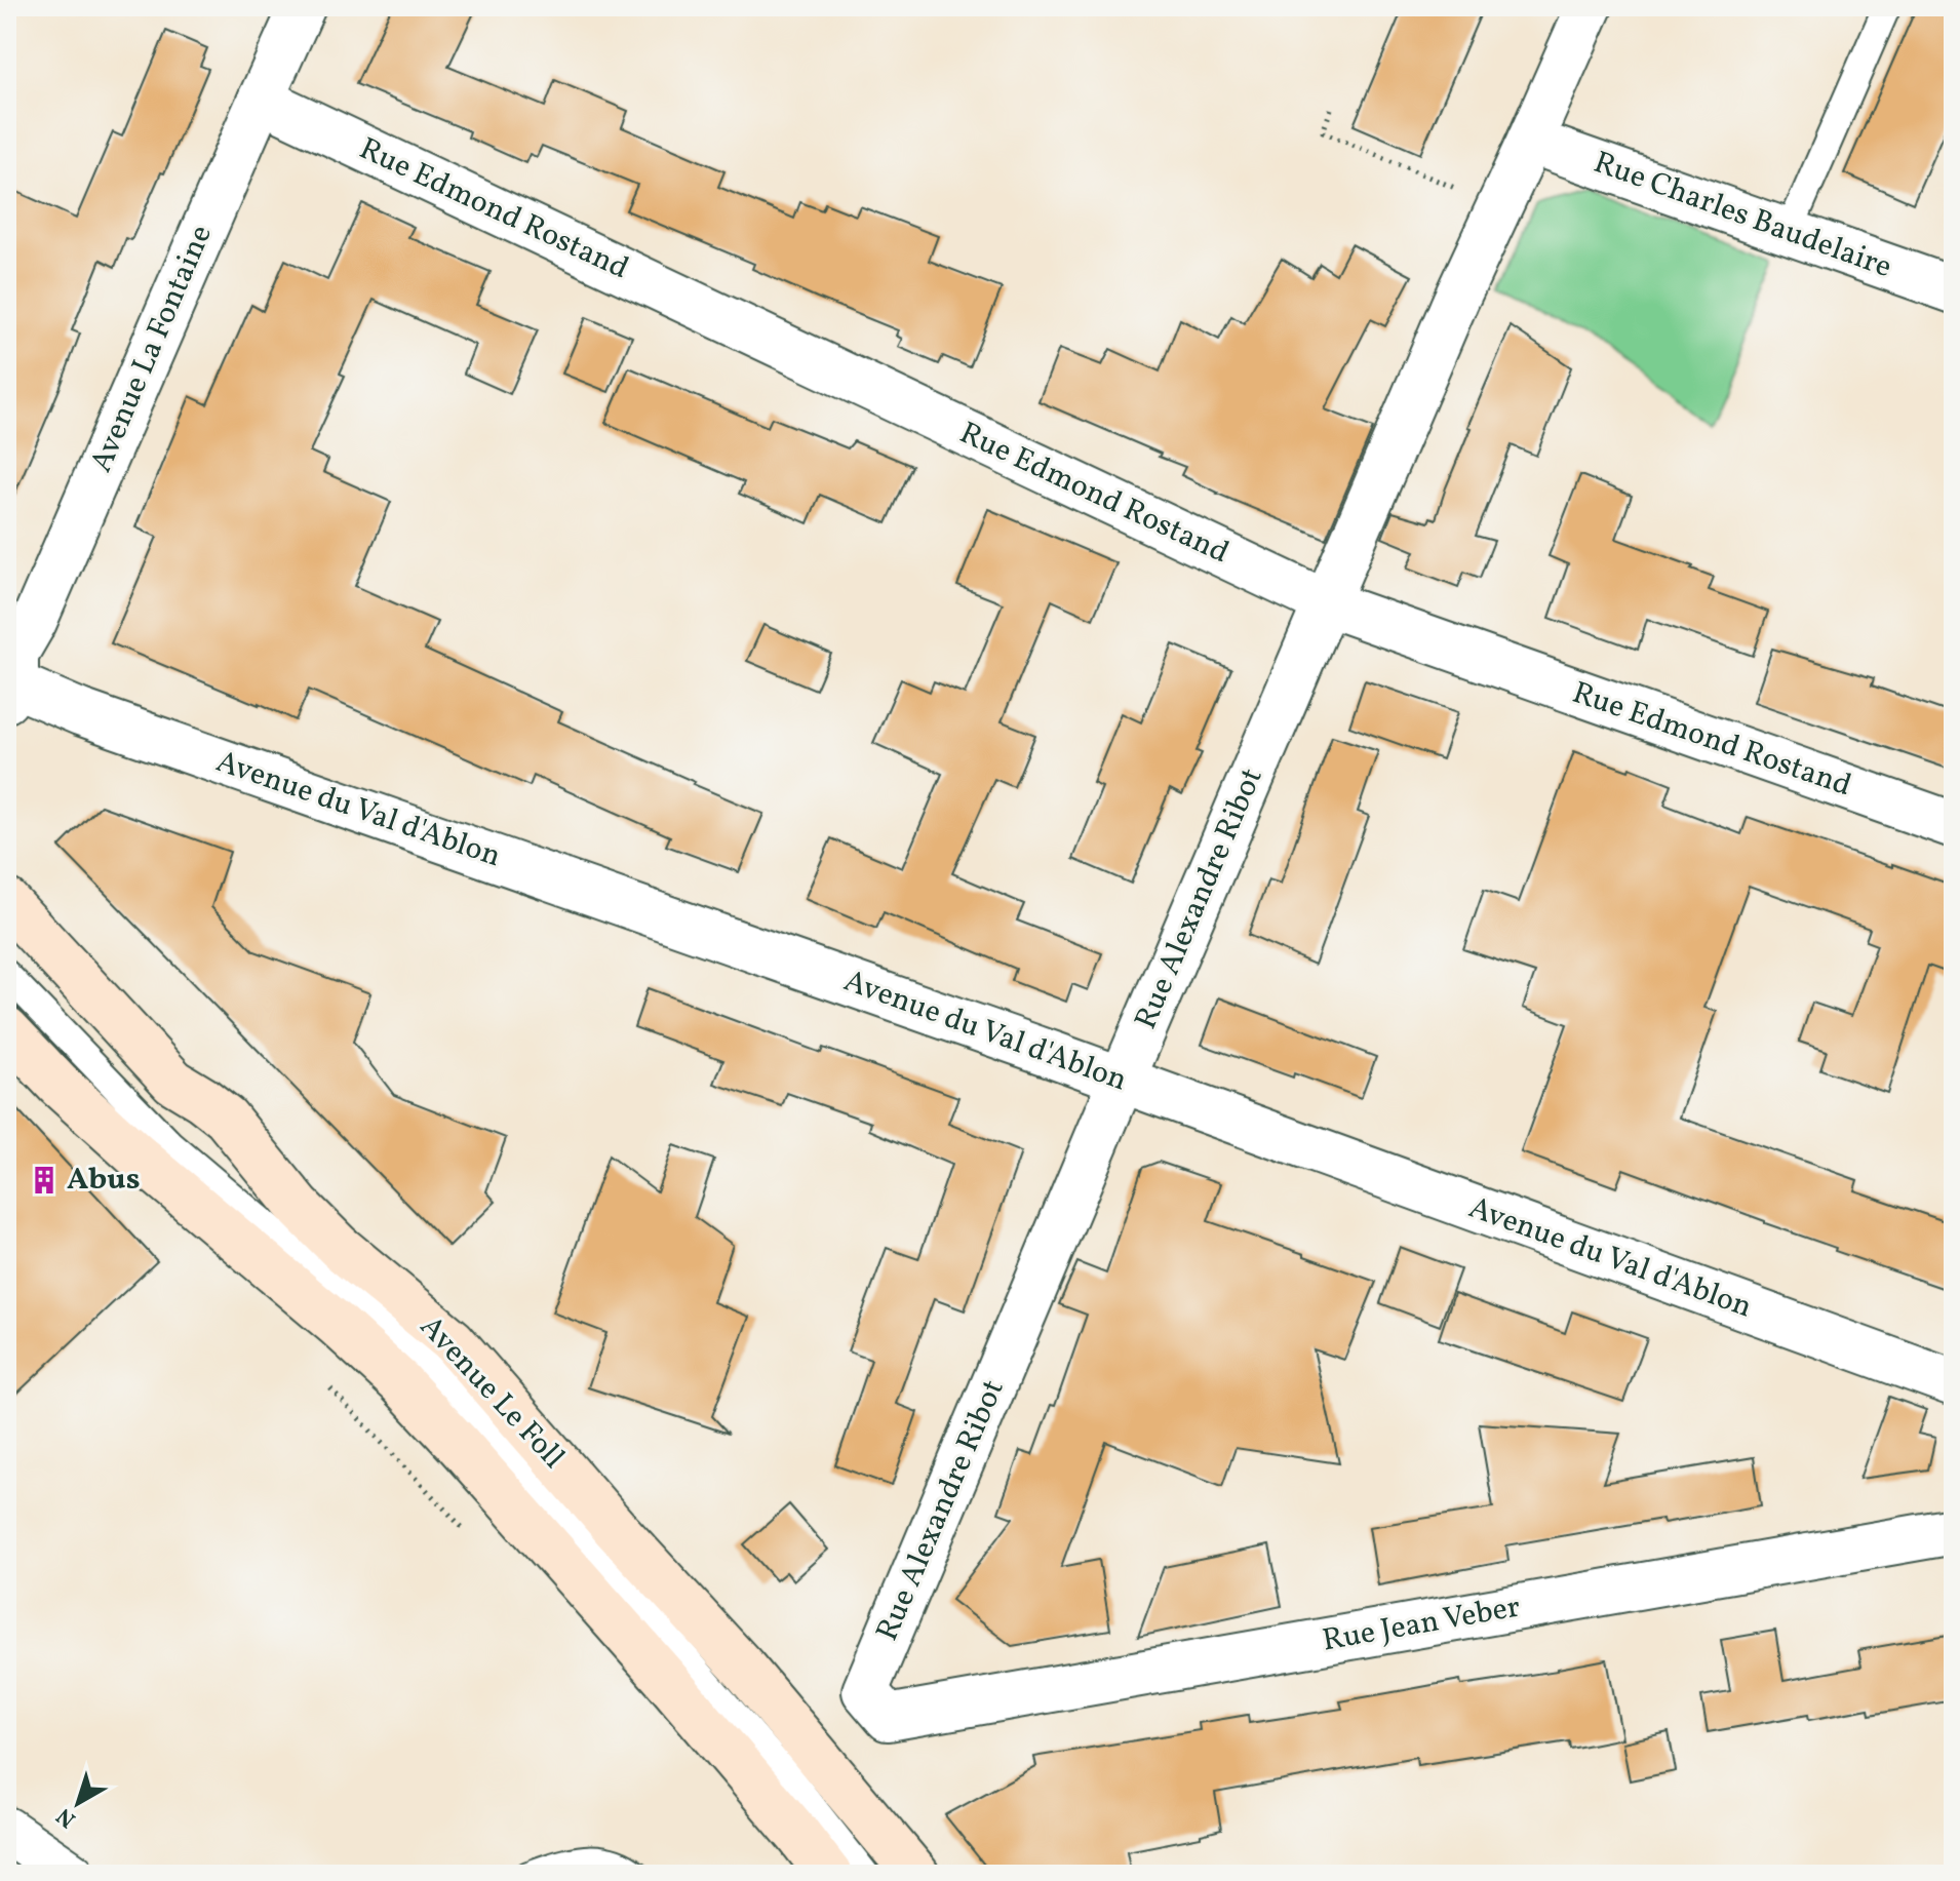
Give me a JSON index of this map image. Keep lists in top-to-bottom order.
{
  "streets": {
    "main road": ["Avenue Le Foll"],
    "street": [
      "Rue Edmond Rostand",
      "Rue Charles Baudelaire",
      "Avenue La Fontaine",
      "Avenue du Val d'Ablon",
      "Rue Alexandre Ribot",
      "Rue Jean Veber"
    ]
  },
  "crossings": [
    ["Rue Edmond Rostand", "Avenue La Fontaine"],
    ["Rue Edmond Rostand", "Rue Alexandre Ribot"],
    ["Rue Charles Baudelaire", "Rue Alexandre Ribot"],
    ["Avenue La Fontaine", "Avenue du Val d'Ablon"],
    ["Avenue du Val d'Ablon", "Rue Alexandre Ribot"],
    ["Rue Alexandre Ribot", "Rue Jean Veber"]
  ],
  "places": {
    "building": ["Abus"]
  },
  "north": "bottom left"
}
